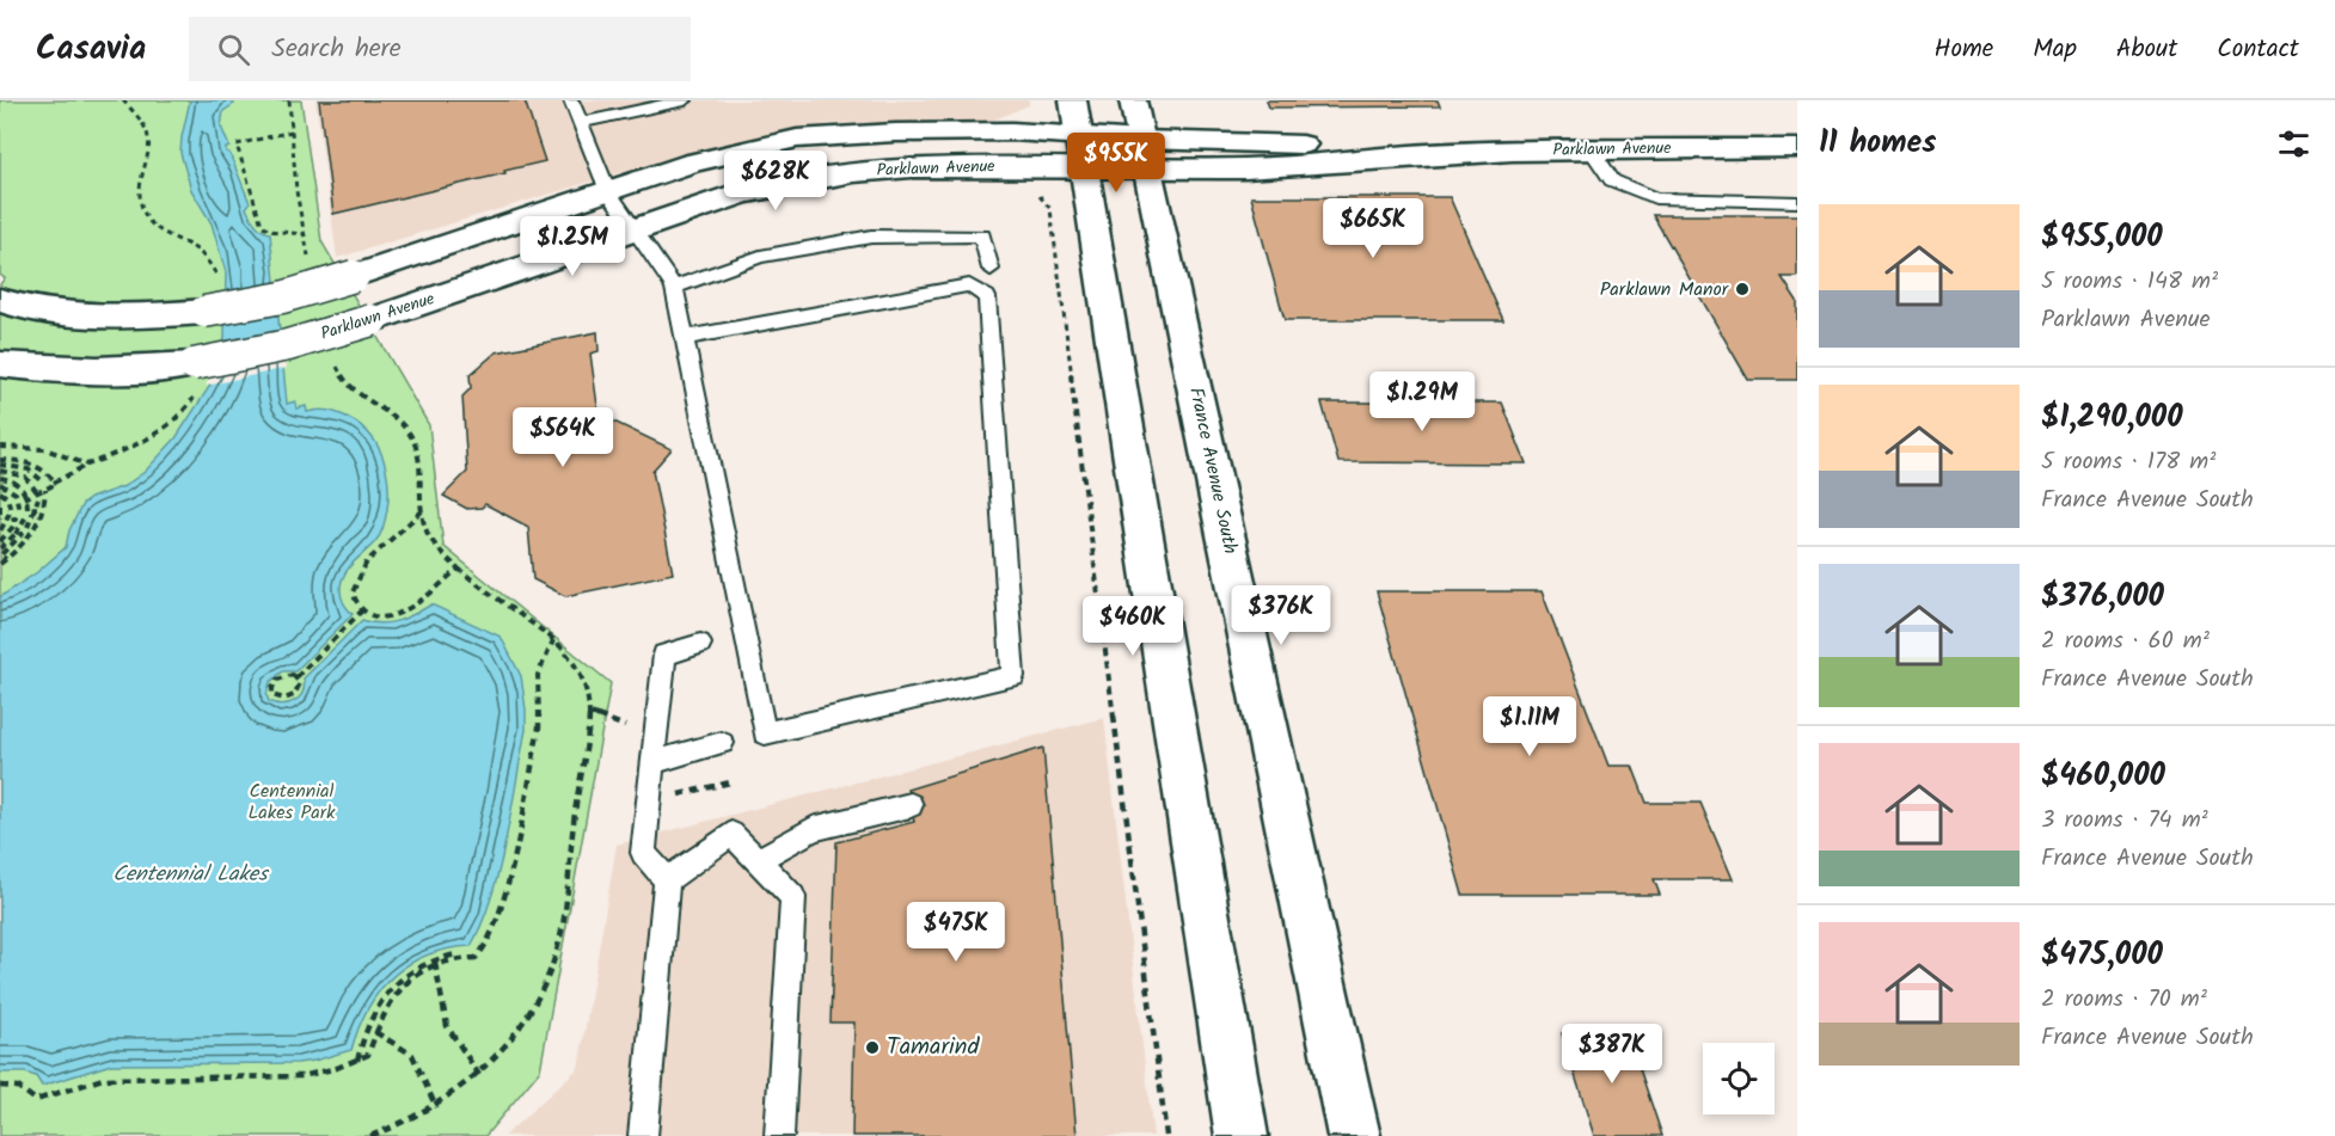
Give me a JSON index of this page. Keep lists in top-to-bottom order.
{
  "streets": {
    "street": ["Parklawn Avenue", "France Avenue South"]
  },
  "crossings": [
    ["Parklawn Avenue", "France Avenue South"]
  ],
  "water": ["Centennial Lakes"],
  "parks": ["Centennial Lakes Park"],
  "places": ["Parklawn Manor", "Tamarind"],
  "page": {
    "header": "Casavia",
    "search": "Search here",
    "nav": [
      "Home",
      "Map",
      "About",
      "Contact"
    ],
    "heading": "11 homes",
    "price": [
      "$955K",
      "$628K",
      "$665K",
      "$1.25M",
      "$1.29M",
      "$564K",
      "$376K",
      "$460K",
      "$1.11M",
      "$475K",
      "$387K"
    ],
    "list": [
      {
        "name": "$955,000",
        "note": "5 rooms · 148 m² · Parklawn Avenue"
      },
      {
        "name": "$1,290,000",
        "note": "5 rooms · 178 m² · France Avenue South"
      },
      {
        "name": "$376,000",
        "note": "2 rooms · 60 m² · France Avenue South"
      },
      {
        "name": "$460,000",
        "note": "3 rooms · 74 m² · France Avenue South"
      },
      {
        "name": "$475,000",
        "note": "2 rooms · 70 m² · France Avenue South"
      }
    ]
  }
}
